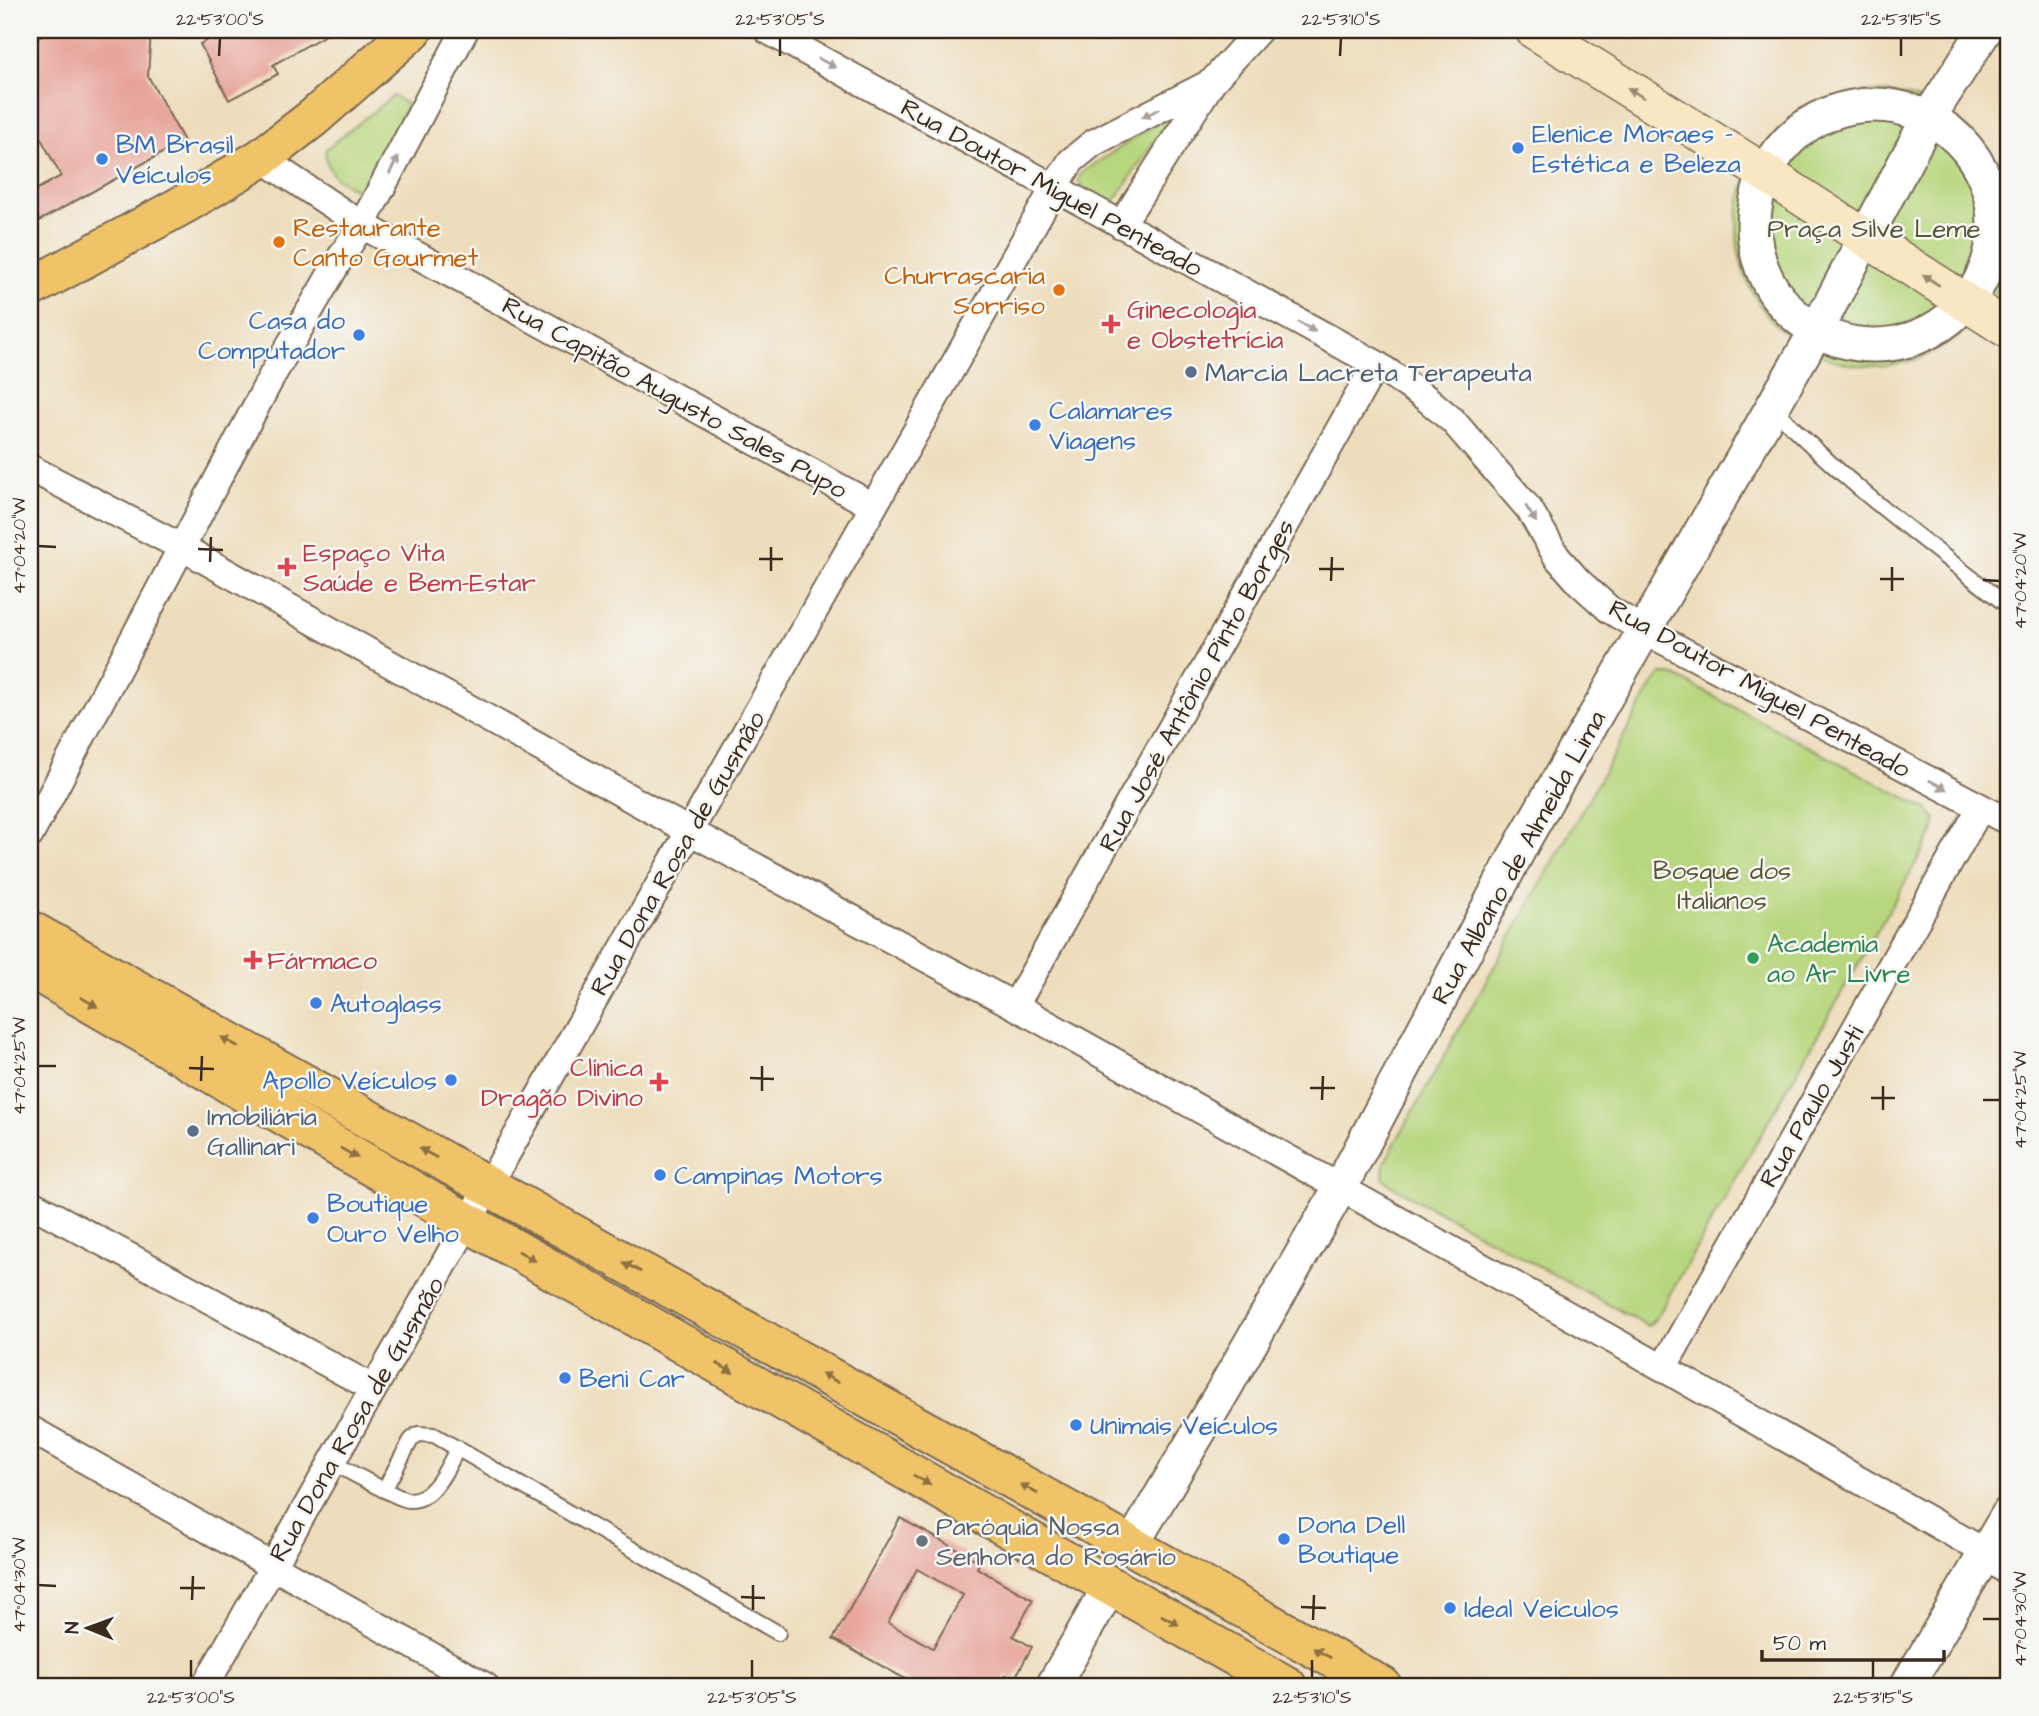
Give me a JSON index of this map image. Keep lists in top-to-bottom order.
{
  "streets": {
    "street": [
      "Rua Doutor Miguel Penteado",
      "Rua Capitão Augusto Sales Pupo",
      "Rua José Antônio Pinto Borges",
      "Rua Dona Rosa de Gusmão",
      "Rua Albano de Almeida Lima",
      "Rua Paulo Justi"
    ]
  },
  "crossings": [
    ["Rua Doutor Miguel Penteado", "Rua José Antônio Pinto Borges"],
    ["Rua Doutor Miguel Penteado", "Rua Dona Rosa de Gusmão"],
    ["Rua Doutor Miguel Penteado", "Rua Albano de Almeida Lima"],
    ["Rua Doutor Miguel Penteado", "Rua Paulo Justi"],
    ["Rua Capitão Augusto Sales Pupo", "Rua Dona Rosa de Gusmão"]
  ],
  "one_way": ["Rua Doutor Miguel Penteado"],
  "parks": ["Praça Silve Leme", "Bosque dos Italianos"],
  "places": {
    "other": [
      "Elenice Moraes - Estética e Beleza",
      "BM Brasil Veículos",
      "Restaurante Canto Gourmet",
      "Churrascaria Sorriso",
      "Casa do Computador",
      "Marcia Lacreta Terapeuta",
      "Calamares Viagens",
      "Academia ao Ar Livre",
      "Autoglass",
      "Apollo Veículos",
      "Imobiliária Gallinari",
      "Campinas Motors",
      "Boutique Ouro Velho",
      "Beni Car",
      "Unimais Veículos",
      "Dona Dell Boutique",
      "Paróquia Nossa Senhora do Rosário",
      "Ideal Veículos"
    ],
    "health": [
      "Ginecologia e Obstetrícia",
      "Espaço Vita Saúde e Bem-Estar",
      "Fármaco",
      "Clínica Dragão Divino"
    ]
  },
  "scale_bar": "50 m",
  "north": "left",
  "coordinates": [
    "22°53'00\"S",
    "22°53'05\"S",
    "22°53'10\"S",
    "22°53'15\"S",
    "47°04'20\"W",
    "47°04'25\"W",
    "47°04'30\"W"
  ]
}
